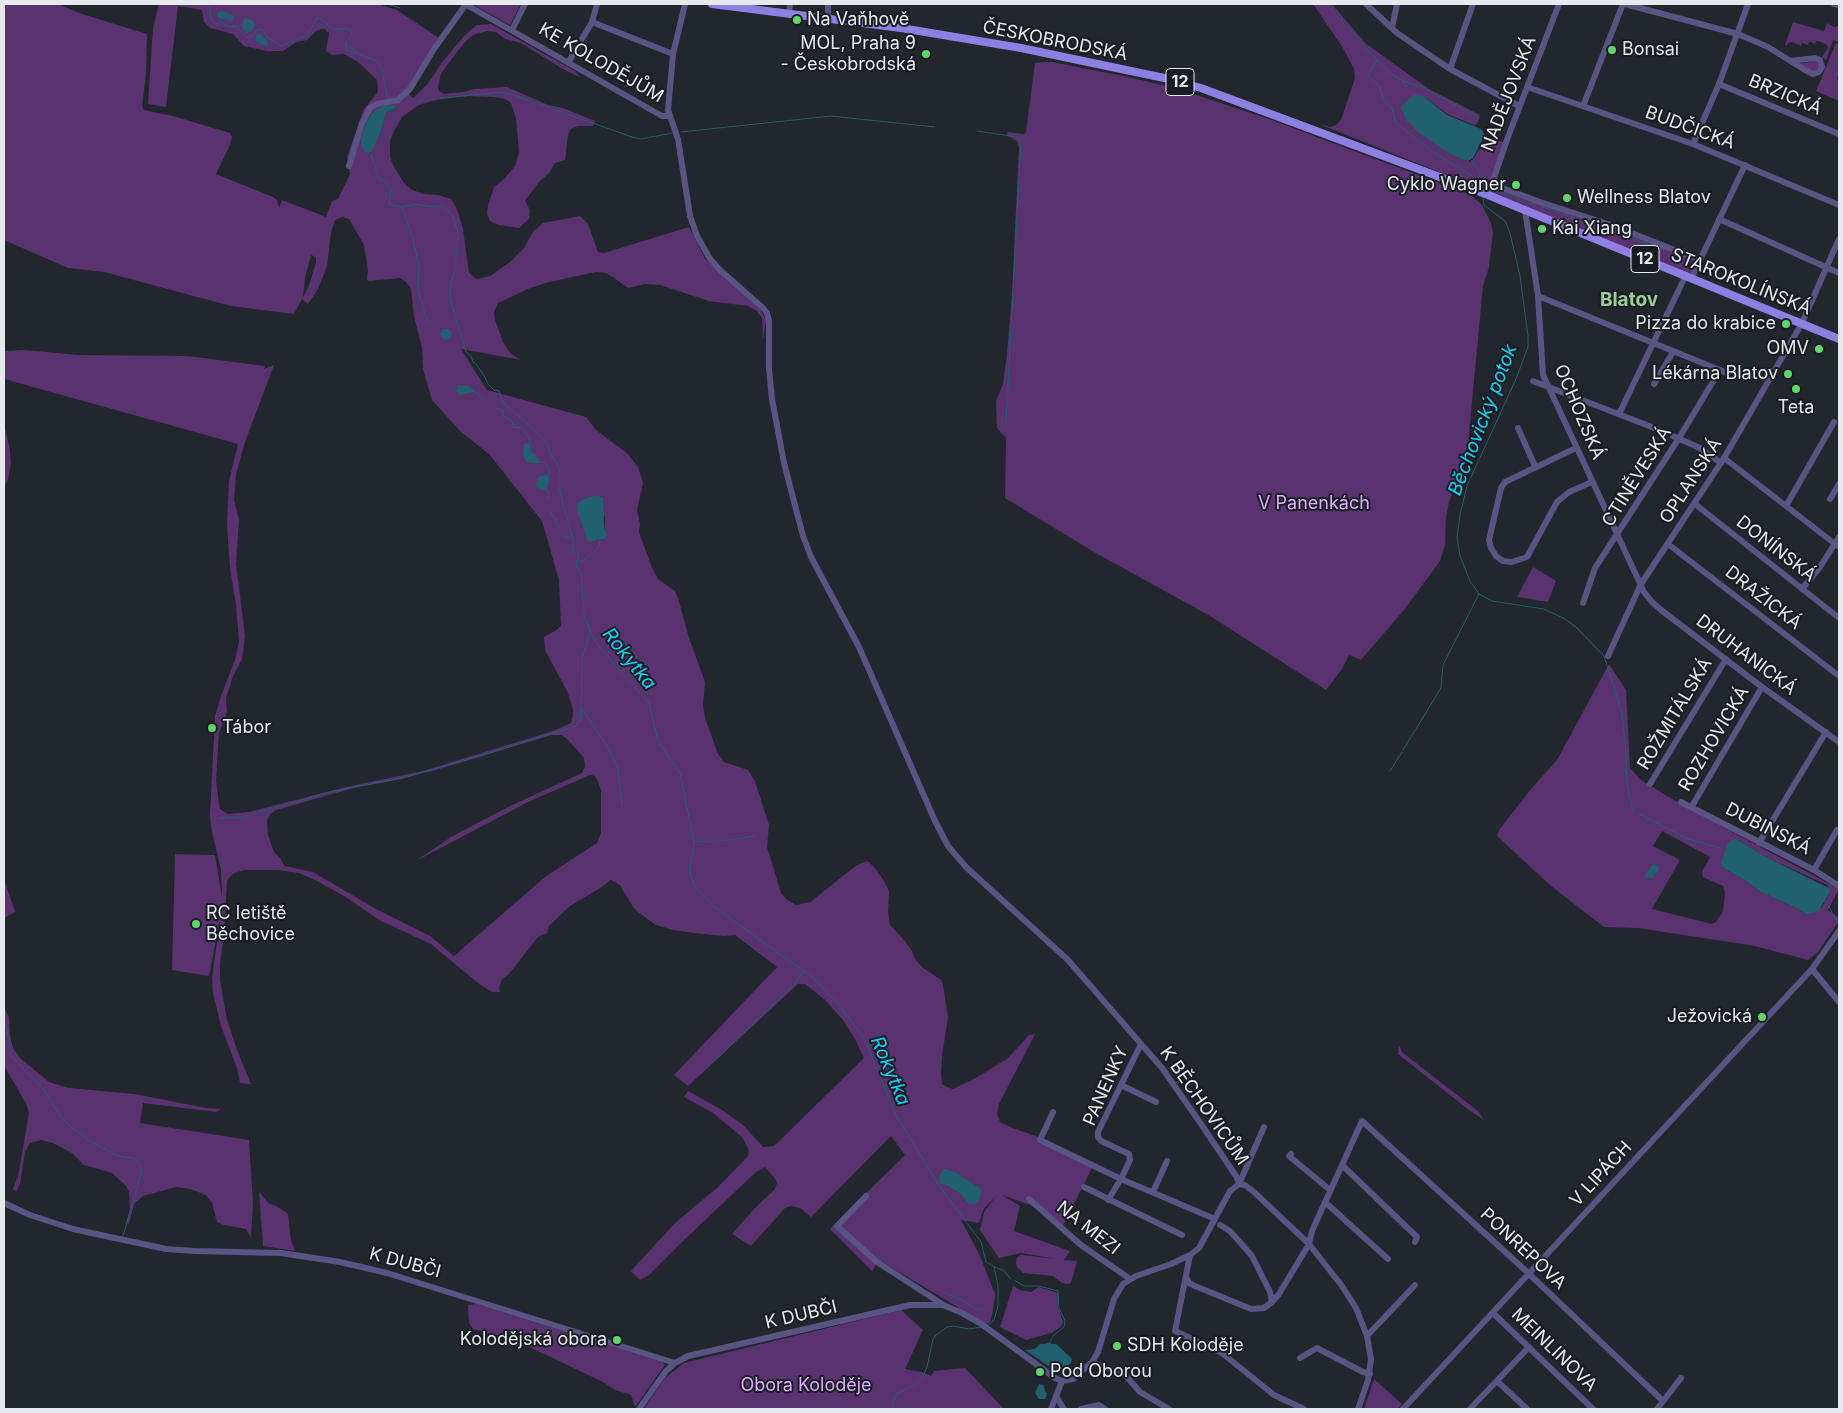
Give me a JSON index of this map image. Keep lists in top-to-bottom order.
{
  "streets": {
    "main road": ["ČESKOBRODSKÁ", "12", "STAROKOLÍNSKÁ"],
    "street": [
      "KE KOLODĚJŮM",
      "NADĚJOVSKÁ",
      "BRZICKÁ",
      "BUDČICKÁ",
      "OCHOZSKÁ",
      "CTINĚVESKÁ",
      "OPLANSKÁ",
      "DONÍNSKÁ",
      "DRAŽICKÁ",
      "DRUHANICKÁ",
      "ROŽMITÁLSKÁ",
      "ROZHOVICKÁ",
      "DUBINSKÁ",
      "PANENKY",
      "K BĚCHOVICŮM",
      "V LIPÁCH",
      "NA MEZI",
      "PONREPOVA",
      "K DUBČI",
      "MEINLINOVA"
    ]
  },
  "crossings": [
    ["ČESKOBRODSKÁ", "STAROKOLÍNSKÁ"],
    ["KE KOLODĚJŮM", "K BĚCHOVICŮM"],
    ["NADĚJOVSKÁ", "BUDČICKÁ"],
    ["NADĚJOVSKÁ", "STAROKOLÍNSKÁ"],
    ["STAROKOLÍNSKÁ", "OCHOZSKÁ"],
    ["STAROKOLÍNSKÁ", "OPLANSKÁ"],
    ["OCHOZSKÁ", "CTINĚVESKÁ"],
    ["OCHOZSKÁ", "OPLANSKÁ"],
    ["OCHOZSKÁ", "DRUHANICKÁ"],
    ["OPLANSKÁ", "DONÍNSKÁ"],
    ["OPLANSKÁ", "DRAŽICKÁ"],
    ["OPLANSKÁ", "DRUHANICKÁ"],
    ["DRUHANICKÁ", "ROŽMITÁLSKÁ"],
    ["DRUHANICKÁ", "ROZHOVICKÁ"],
    ["ROZHOVICKÁ", "DUBINSKÁ"],
    ["PANENKY", "K BĚCHOVICŮM"],
    ["V LIPÁCH", "PONREPOVA"],
    ["V LIPÁCH", "MEINLINOVA"]
  ],
  "districts": ["Blatov"],
  "water": ["Běchovický potok", "Rokytka"],
  "parks": ["V Panenkách", "Obora Koloděje"],
  "places": [
    "Na Vaňhově",
    "Bonsai",
    "MOL, Praha 9 - Českobrodská",
    "Cyklo Wagner",
    "Wellness Blatov",
    "Kai Xiang",
    "Pizza do krabice",
    "OMV",
    "Lékárna Blatov",
    "Teta",
    "Tábor",
    "RC letiště Běchovice",
    "Ježovická",
    "Kolodějská obora",
    "SDH Koloděje",
    "Pod Oborou"
  ]
}
